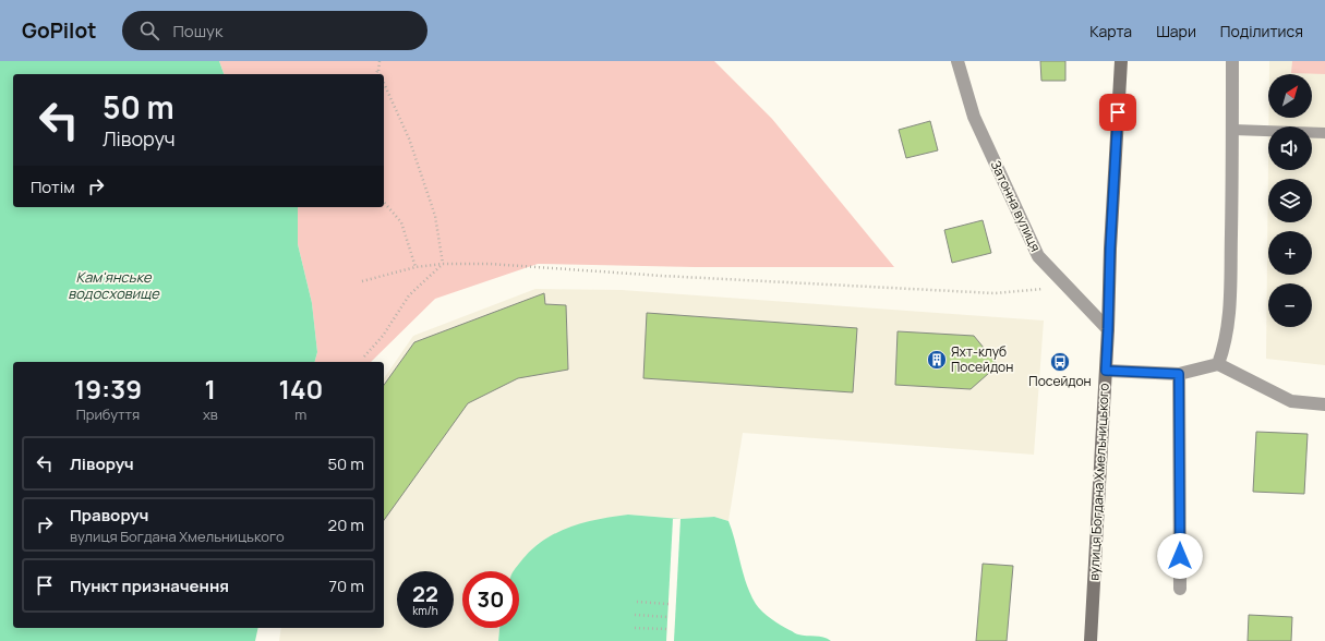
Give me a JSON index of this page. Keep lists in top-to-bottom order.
{
  "streets": {
    "main road": ["вулиця Богдана Хмельницького"],
    "street": ["Затонна вулиця"]
  },
  "crossings": [
    ["Затонна вулиця", "вулиця Богдана Хмельницького"]
  ],
  "water": ["Кам'янське водосховище"],
  "places": {
    "building": ["Яхт-клуб Посейдон"],
    "bus stop": ["Посейдон"]
  },
  "north": "top right",
  "page": {
    "header": "GoPilot",
    "search": "Пошук",
    "nav": ["Карта", "Шари", "Поділитися"],
    "map_buttons": ["+", "−"],
    "turn": ["50 m", "Ліворуч"],
    "then": "Потім",
    "eta": [
      "19:39",
      "Прибуття",
      "1",
      "хв",
      "140",
      "m"
    ],
    "list": [
      {
        "name": "Ліворуч",
        "value": "50 m"
      },
      {
        "name": "Праворуч",
        "note": "вулиця Богдана Хмельницького",
        "value": "20 m"
      },
      {
        "name": "Пункт призначення",
        "value": "70 m"
      }
    ],
    "speed": "22 km/h",
    "limit": "30"
  }
}
